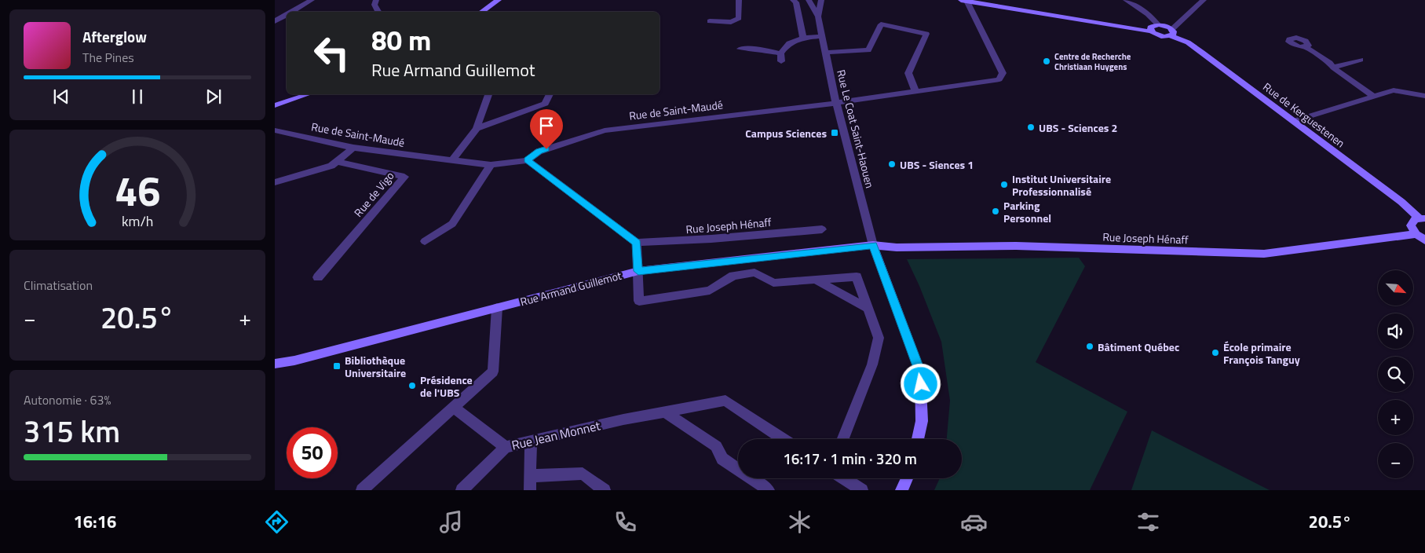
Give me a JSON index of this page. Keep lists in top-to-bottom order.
{
  "streets": {
    "street": [
      "Rue de Saint-Maudé",
      "Rue de Kerguestenen",
      "Rue Le Coat Saint-Haouen",
      "Rue de Vigo",
      "Rue Joseph Hénaff",
      "Rue Armand Guillemot",
      "Rue Jean Monnet"
    ]
  },
  "crossings": [
    ["Rue de Saint-Maudé", "Rue Le Coat Saint-Haouen"],
    ["Rue Le Coat Saint-Haouen", "Rue Joseph Hénaff"],
    ["Rue Le Coat Saint-Haouen", "Rue Armand Guillemot"],
    ["Rue Joseph Hénaff", "Rue Armand Guillemot"]
  ],
  "places": {
    "other": [
      "Centre de Recherche Christiaan Huygens",
      "UBS - Sciences 2",
      "UBS - Siences 1",
      "Institut Universitaire Professionnalisé",
      "Parking Personnel",
      "Bâtiment Québec",
      "École primaire François Tanguy",
      "Présidence de l'UBS"
    ],
    "transit": ["Campus Sciences", "Bibliothèque Universitaire"]
  },
  "north": "bottom right",
  "page": {
    "turn": ["80 m", "Rue Armand Guillemot"],
    "song": ["Afterglow", "The Pines"],
    "tile": [
      "Climatisation",
      ["Autonomie · 63%", "315 km"]
    ],
    "map_buttons": ["+", "−"],
    "heat": ["−", "20.5°", "+"],
    "limit": "50",
    "trip": "16:17 · 1 min · 320 m",
    "tabs": ["16:16", "20.5°"],
    "gauge": ["46", "km/h"]
  }
}
